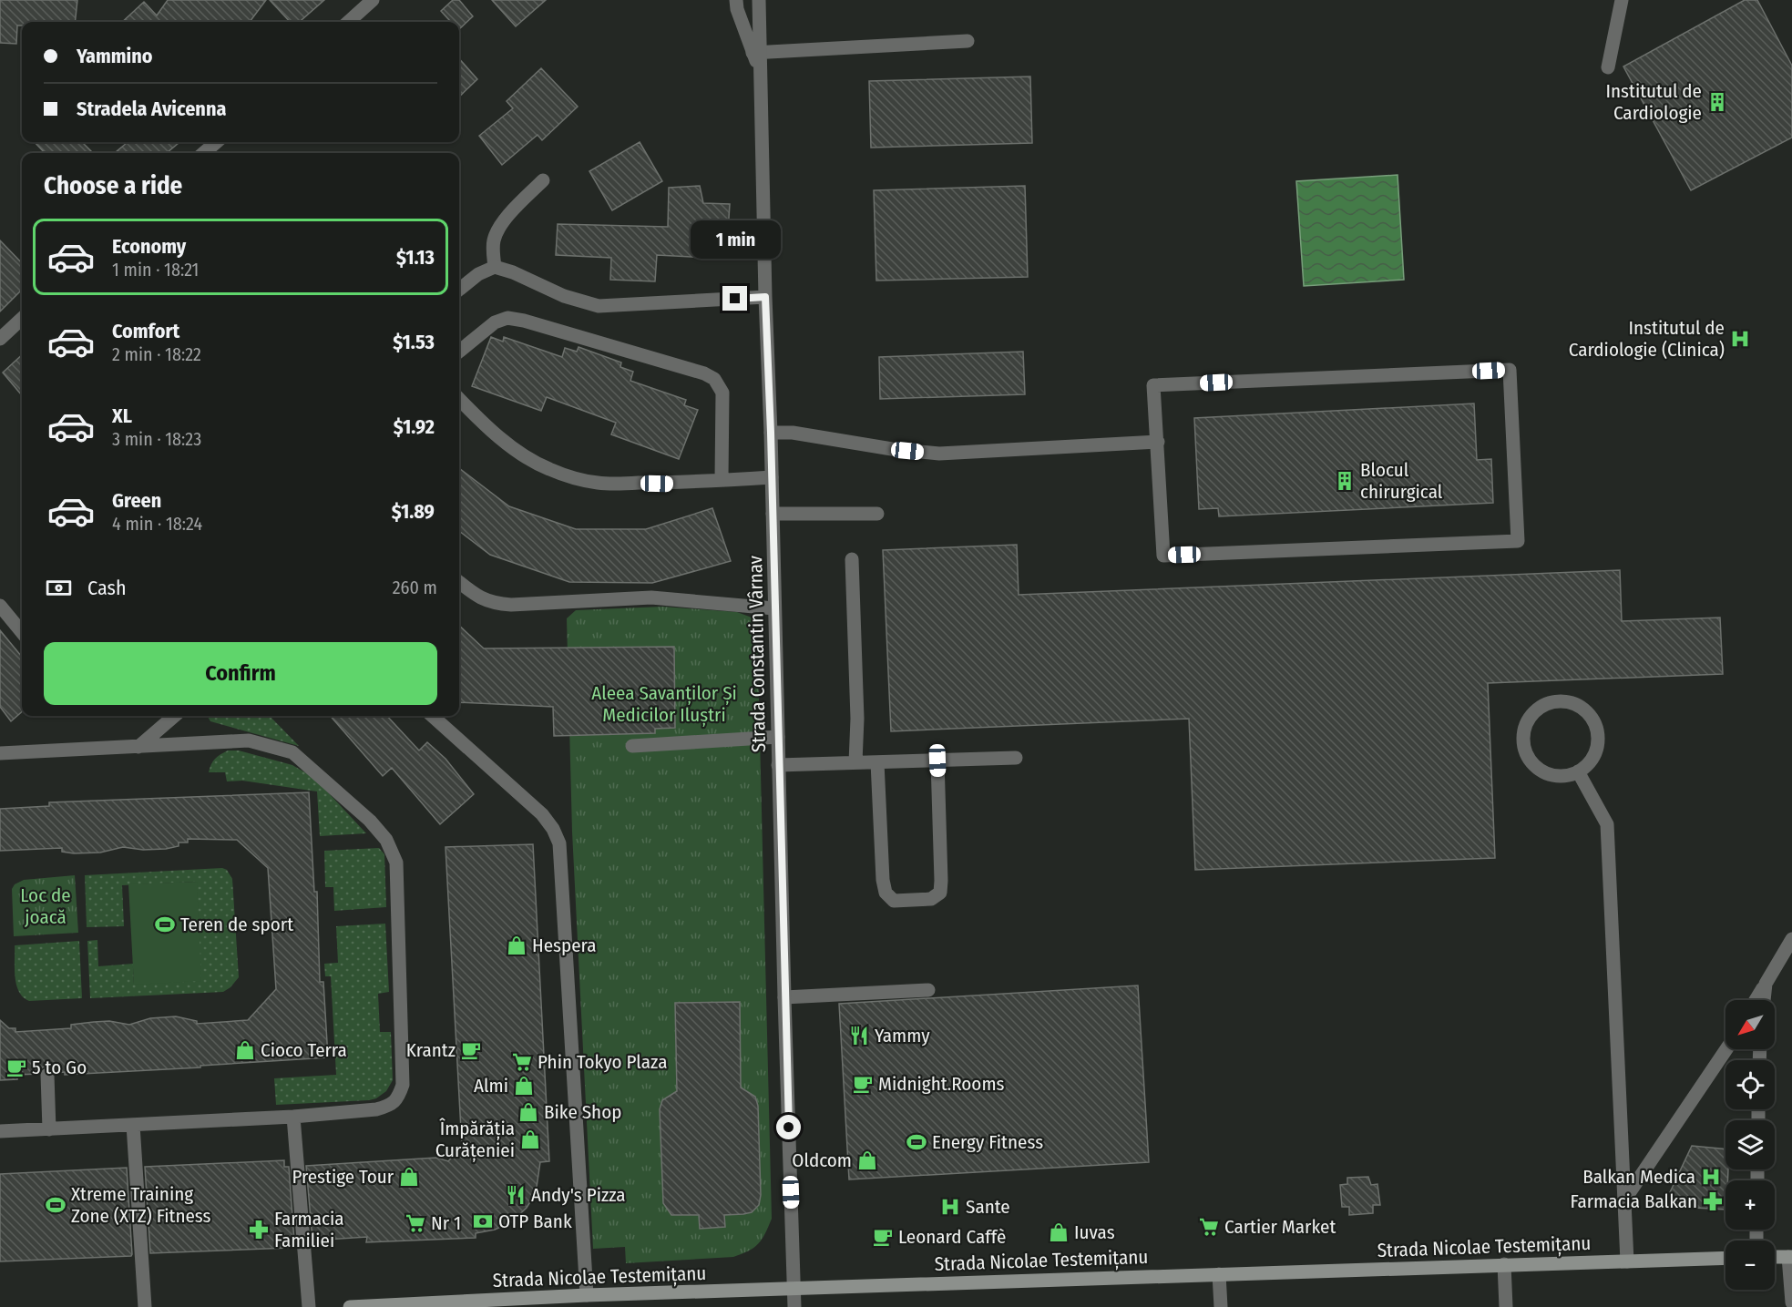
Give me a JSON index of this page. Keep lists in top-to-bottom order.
{
  "streets": {
    "main road": ["Strada Nicolae Testemițanu"],
    "street": ["Strada Constantin Vârnav"]
  },
  "crossings": [
    ["Strada Constantin Vârnav", "Strada Nicolae Testemițanu"]
  ],
  "parks": ["Aleea Savanților Și Medicilor Iluștri", "Loc de joacă"],
  "places": {
    "building": ["Institutul de Cardiologie", "Blocul chirurgical"],
    "hospital": ["Institutul de Cardiologie (Clinica)", "Balkan Medica", "Sante"],
    "sports": ["Teren de sport", "Energy Fitness", "Xtreme Training Zone (XTZ) Fitness"],
    "shop": [
      "Hespera",
      "Cioco Terra",
      "Almi",
      "Bike Shop",
      "Împărăția Curățeniei",
      "Oldcom",
      "Prestige Tour",
      "Iuvas"
    ],
    "restaurant": ["Yammy", "Andy's Pizza"],
    "cafe": [
      "Krantz",
      "5 to Go",
      "Midnight.Rooms",
      "Leonard Caffè"
    ],
    "supermarket": ["Phin Tokyo Plaza", "Nr 1", "Cartier Market"],
    "pharmacy": ["Farmacia Balkan", "Farmacia Familiei"],
    "bank": ["OTP Bank"]
  },
  "north": "bottom left",
  "page": {
    "banner": ["Yammino", "Stradela Avicenna"],
    "heading": "Choose a ride",
    "list": [
      {
        "name": "Economy",
        "note": "1 min · 18:21",
        "value": "$1.13"
      },
      {
        "name": "Comfort",
        "note": "2 min · 18:22",
        "value": "$1.53"
      },
      {
        "name": "XL",
        "note": "3 min · 18:23",
        "value": "$1.92"
      },
      {
        "name": "Green",
        "note": "4 min · 18:24",
        "value": "$1.89"
      }
    ],
    "bubble": "1 min",
    "pay": ["Cash", "260 m"],
    "buttons": "Confirm",
    "map_buttons": ["+", "−"]
  }
}
